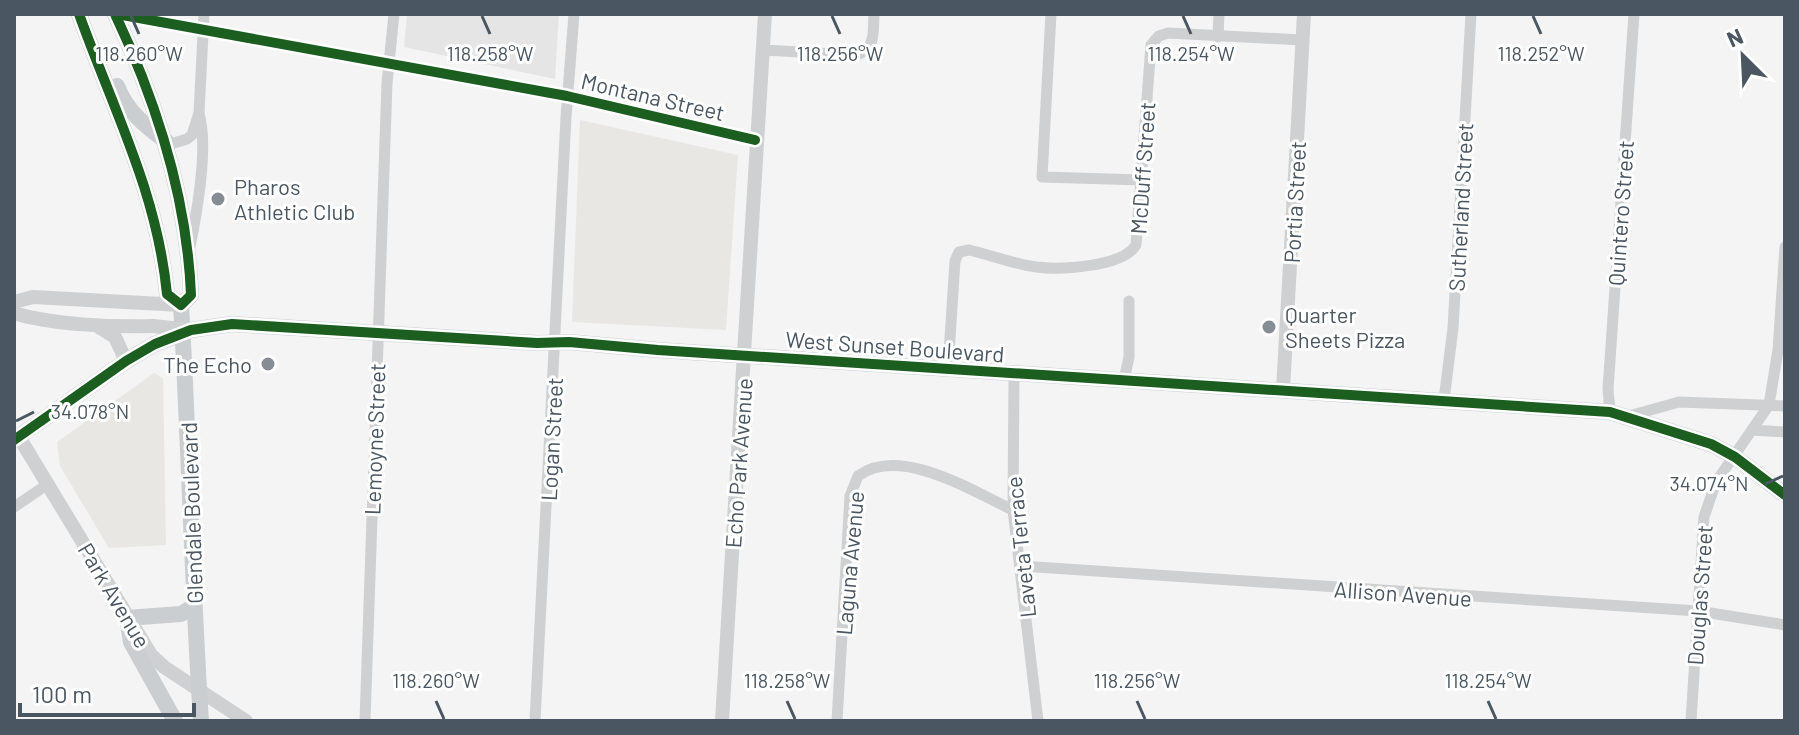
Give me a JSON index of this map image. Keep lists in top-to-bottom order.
{
  "streets": {
    "main road": ["West Sunset Boulevard", "Glendale Boulevard"],
    "street": [
      "Montana Street",
      "McDuff Street",
      "Portia Street",
      "Sutherland Street",
      "Quintero Street",
      "Lemoyne Street",
      "Logan Street",
      "Echo Park Avenue",
      "Laveta Terrace",
      "Laguna Avenue",
      "Allison Avenue",
      "Park Avenue",
      "Douglas Street"
    ]
  },
  "crossings": [
    ["Montana Street", "Lemoyne Street"],
    ["Montana Street", "Logan Street"],
    ["Montana Street", "Echo Park Avenue"],
    ["Montana Street", "Glendale Boulevard"],
    ["McDuff Street", "West Sunset Boulevard"],
    ["Portia Street", "West Sunset Boulevard"],
    ["Sutherland Street", "West Sunset Boulevard"],
    ["Quintero Street", "West Sunset Boulevard"],
    ["West Sunset Boulevard", "Lemoyne Street"],
    ["West Sunset Boulevard", "Logan Street"],
    ["West Sunset Boulevard", "Echo Park Avenue"],
    ["West Sunset Boulevard", "Laveta Terrace"],
    ["West Sunset Boulevard", "Park Avenue"],
    ["West Sunset Boulevard", "Douglas Street"],
    ["Glendale Boulevard", "Park Avenue"],
    ["Laveta Terrace", "Laguna Avenue"],
    ["Laveta Terrace", "Allison Avenue"],
    ["Allison Avenue", "Douglas Street"]
  ],
  "places": ["Pharos Athletic Club", "Quarter Sheets Pizza", "The Echo"],
  "scale_bar": "100 m",
  "north": "top left",
  "coordinates": [
    "118.258°W",
    "118.256°W",
    "118.254°W",
    "118.260°W",
    "118.252°W",
    "34.078°N",
    "34.074°N"
  ]
}
